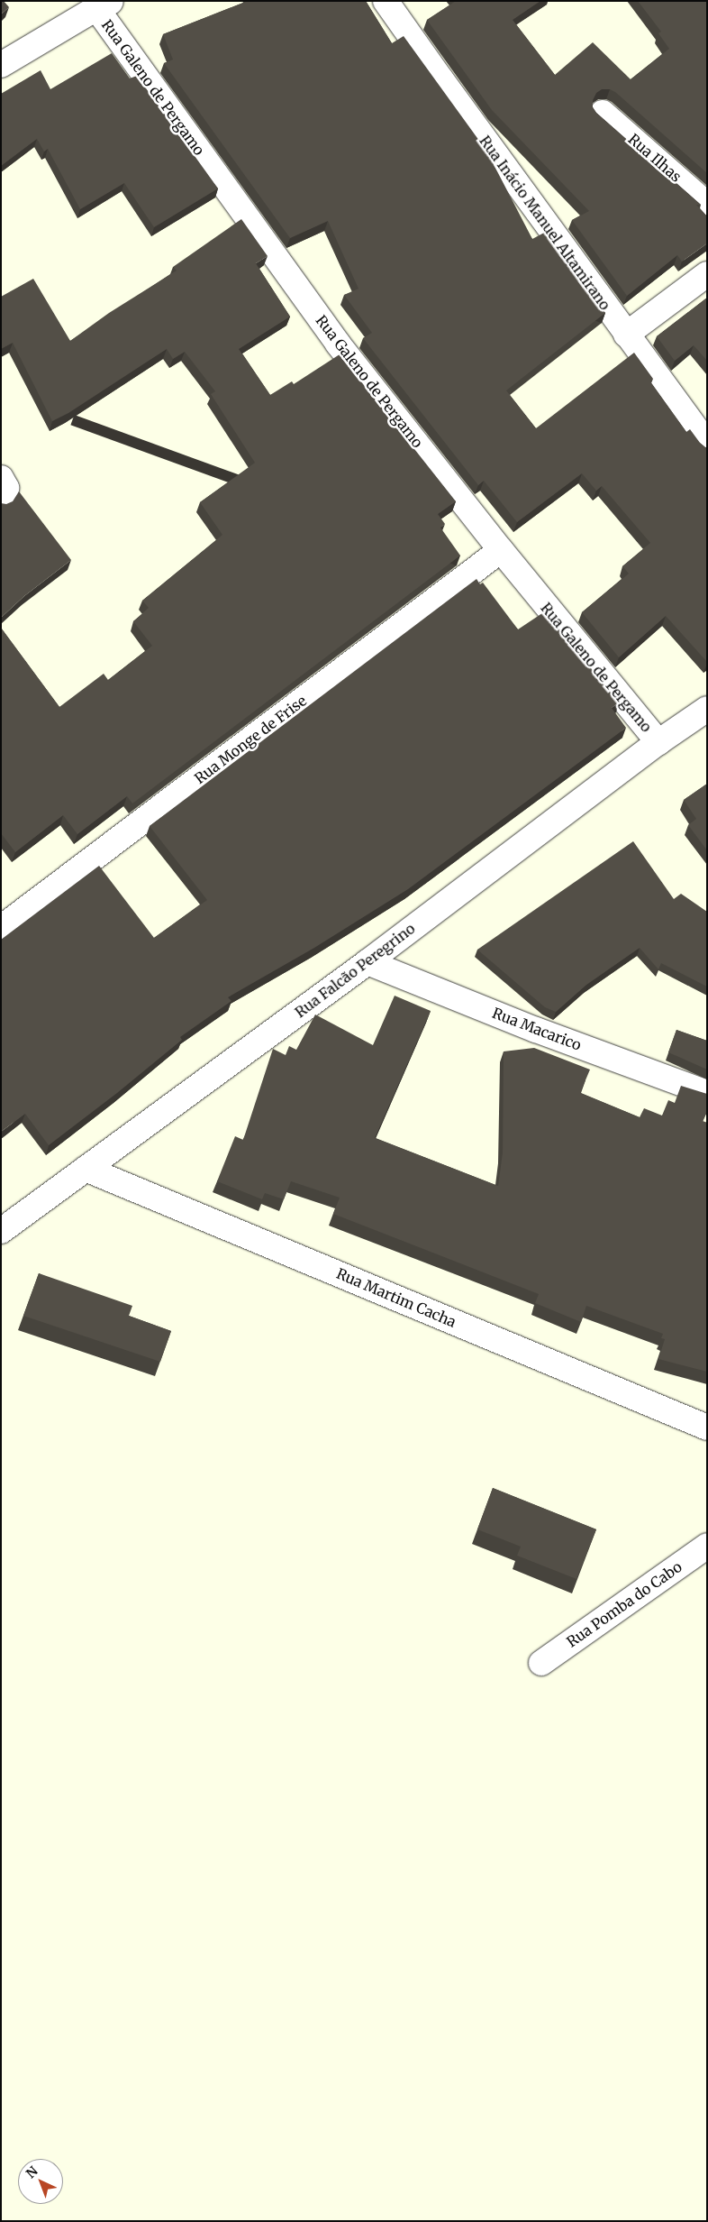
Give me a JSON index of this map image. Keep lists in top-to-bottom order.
{
  "streets": {
    "street": [
      "Rua Galeno de Pergamo",
      "Rua Ilhas",
      "Rua Inácio Manuel Altamirano",
      "Rua Monge de Frise",
      "Rua Falcão Peregrino",
      "Rua Macarico",
      "Rua Martim Cacha",
      "Rua Pomba do Cabo"
    ]
  },
  "crossings": [
    ["Rua Galeno de Pergamo", "Rua Monge de Frise"],
    ["Rua Galeno de Pergamo", "Rua Falcão Peregrino"],
    ["Rua Falcão Peregrino", "Rua Macarico"],
    ["Rua Falcão Peregrino", "Rua Martim Cacha"]
  ],
  "north": "top left"
}
